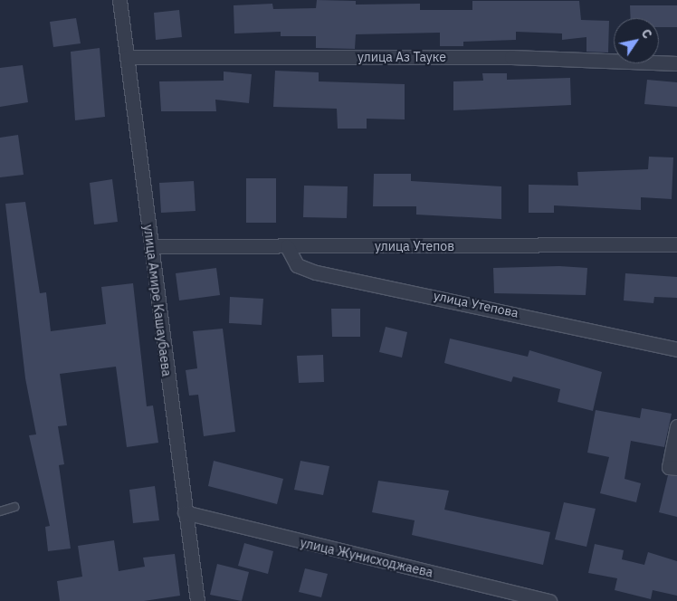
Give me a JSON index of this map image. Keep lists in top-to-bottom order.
{
  "streets": {
    "street": [
      "улица Аз Тауке",
      "улица Утепов",
      "улица Амире Кашаубаева",
      "улица Утепова",
      "улица Жунисходжаева"
    ]
  },
  "crossings": [
    ["улица Аз Тауке", "улица Амире Кашаубаева"],
    ["улица Утепов", "улица Амире Кашаубаева"],
    ["улица Утепов", "улица Утепова"],
    ["улица Амире Кашаубаева", "улица Жунисходжаева"]
  ],
  "north": "top right"
}
